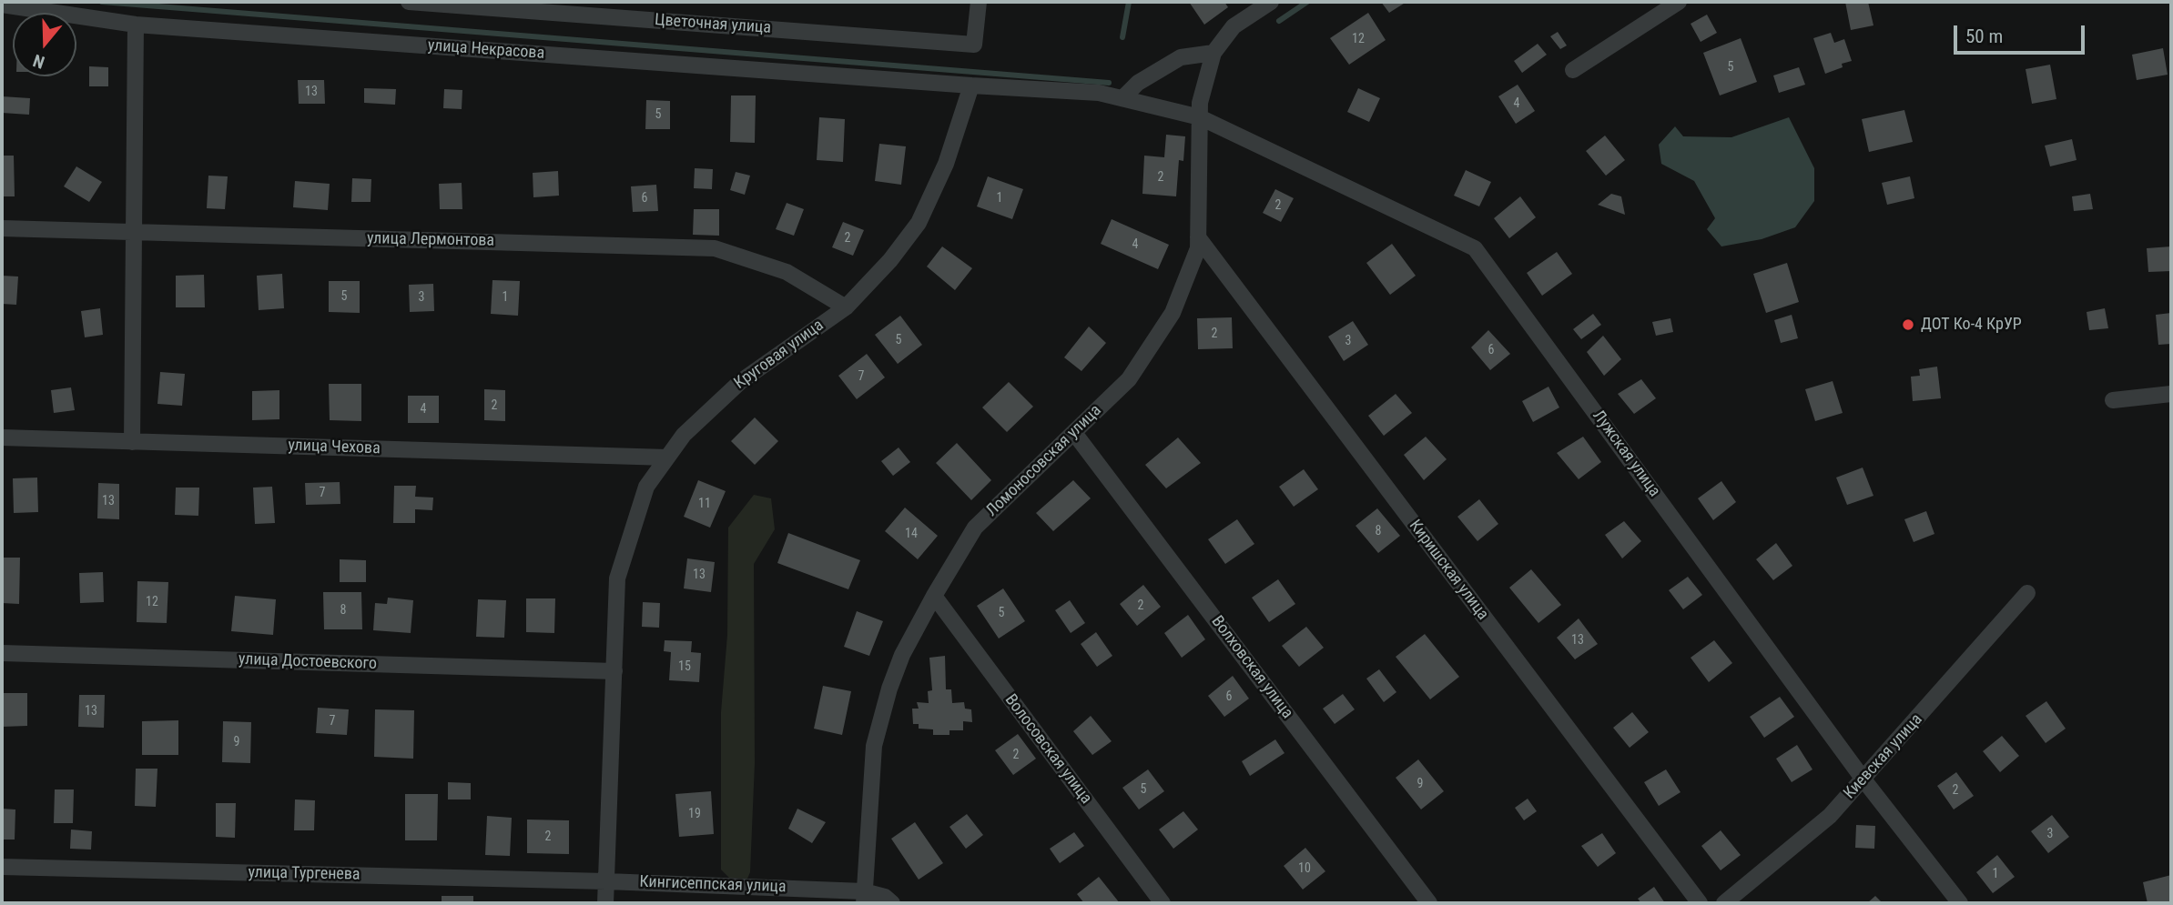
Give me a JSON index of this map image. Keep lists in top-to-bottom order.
{
  "streets": {
    "street": [
      "Цветочная улица",
      "улица Некрасова",
      "улица Лермонтова",
      "Круговая улица",
      "улица Чехова",
      "Лужская улица",
      "Ломоносовская улица",
      "Киришская улица",
      "улица Достоевского",
      "Волховская улица",
      "Волосовская улица",
      "Киевская улица",
      "улица Тургенева",
      "Кингисеппская улица"
    ]
  },
  "crossings": [
    ["улица Некрасова", "Круговая улица"],
    ["улица Лермонтова", "Круговая улица"],
    ["Круговая улица", "улица Чехова"],
    ["Круговая улица", "улица Достоевского"],
    ["Круговая улица", "улица Тургенева"],
    ["Круговая улица", "Кингисеппская улица"],
    ["Лужская улица", "Ломоносовская улица"],
    ["Лужская улица", "Киевская улица"],
    ["Ломоносовская улица", "Киришская улица"],
    ["Ломоносовская улица", "Волховская улица"],
    ["Ломоносовская улица", "Волосовская улица"],
    ["Ломоносовская улица", "Кингисеппская улица"],
    ["улица Тургенева", "Кингисеппская улица"]
  ],
  "places": ["ДОТ Ко-4 КрУР"],
  "house_numbers": [
    "12",
    "5",
    "13",
    "4",
    "5",
    "2",
    "6",
    "1",
    "2",
    "2",
    "4",
    "5",
    "3",
    "1",
    "2",
    "5",
    "3",
    "6",
    "7",
    "2",
    "4",
    "7",
    "13",
    "11",
    "8",
    "14",
    "13",
    "12",
    "2",
    "8",
    "5",
    "13",
    "15",
    "6",
    "13",
    "7",
    "9",
    "2",
    "9",
    "5",
    "2",
    "19",
    "3",
    "2",
    "10",
    "1"
  ],
  "scale_bar": "50 m",
  "north": "bottom"
}
